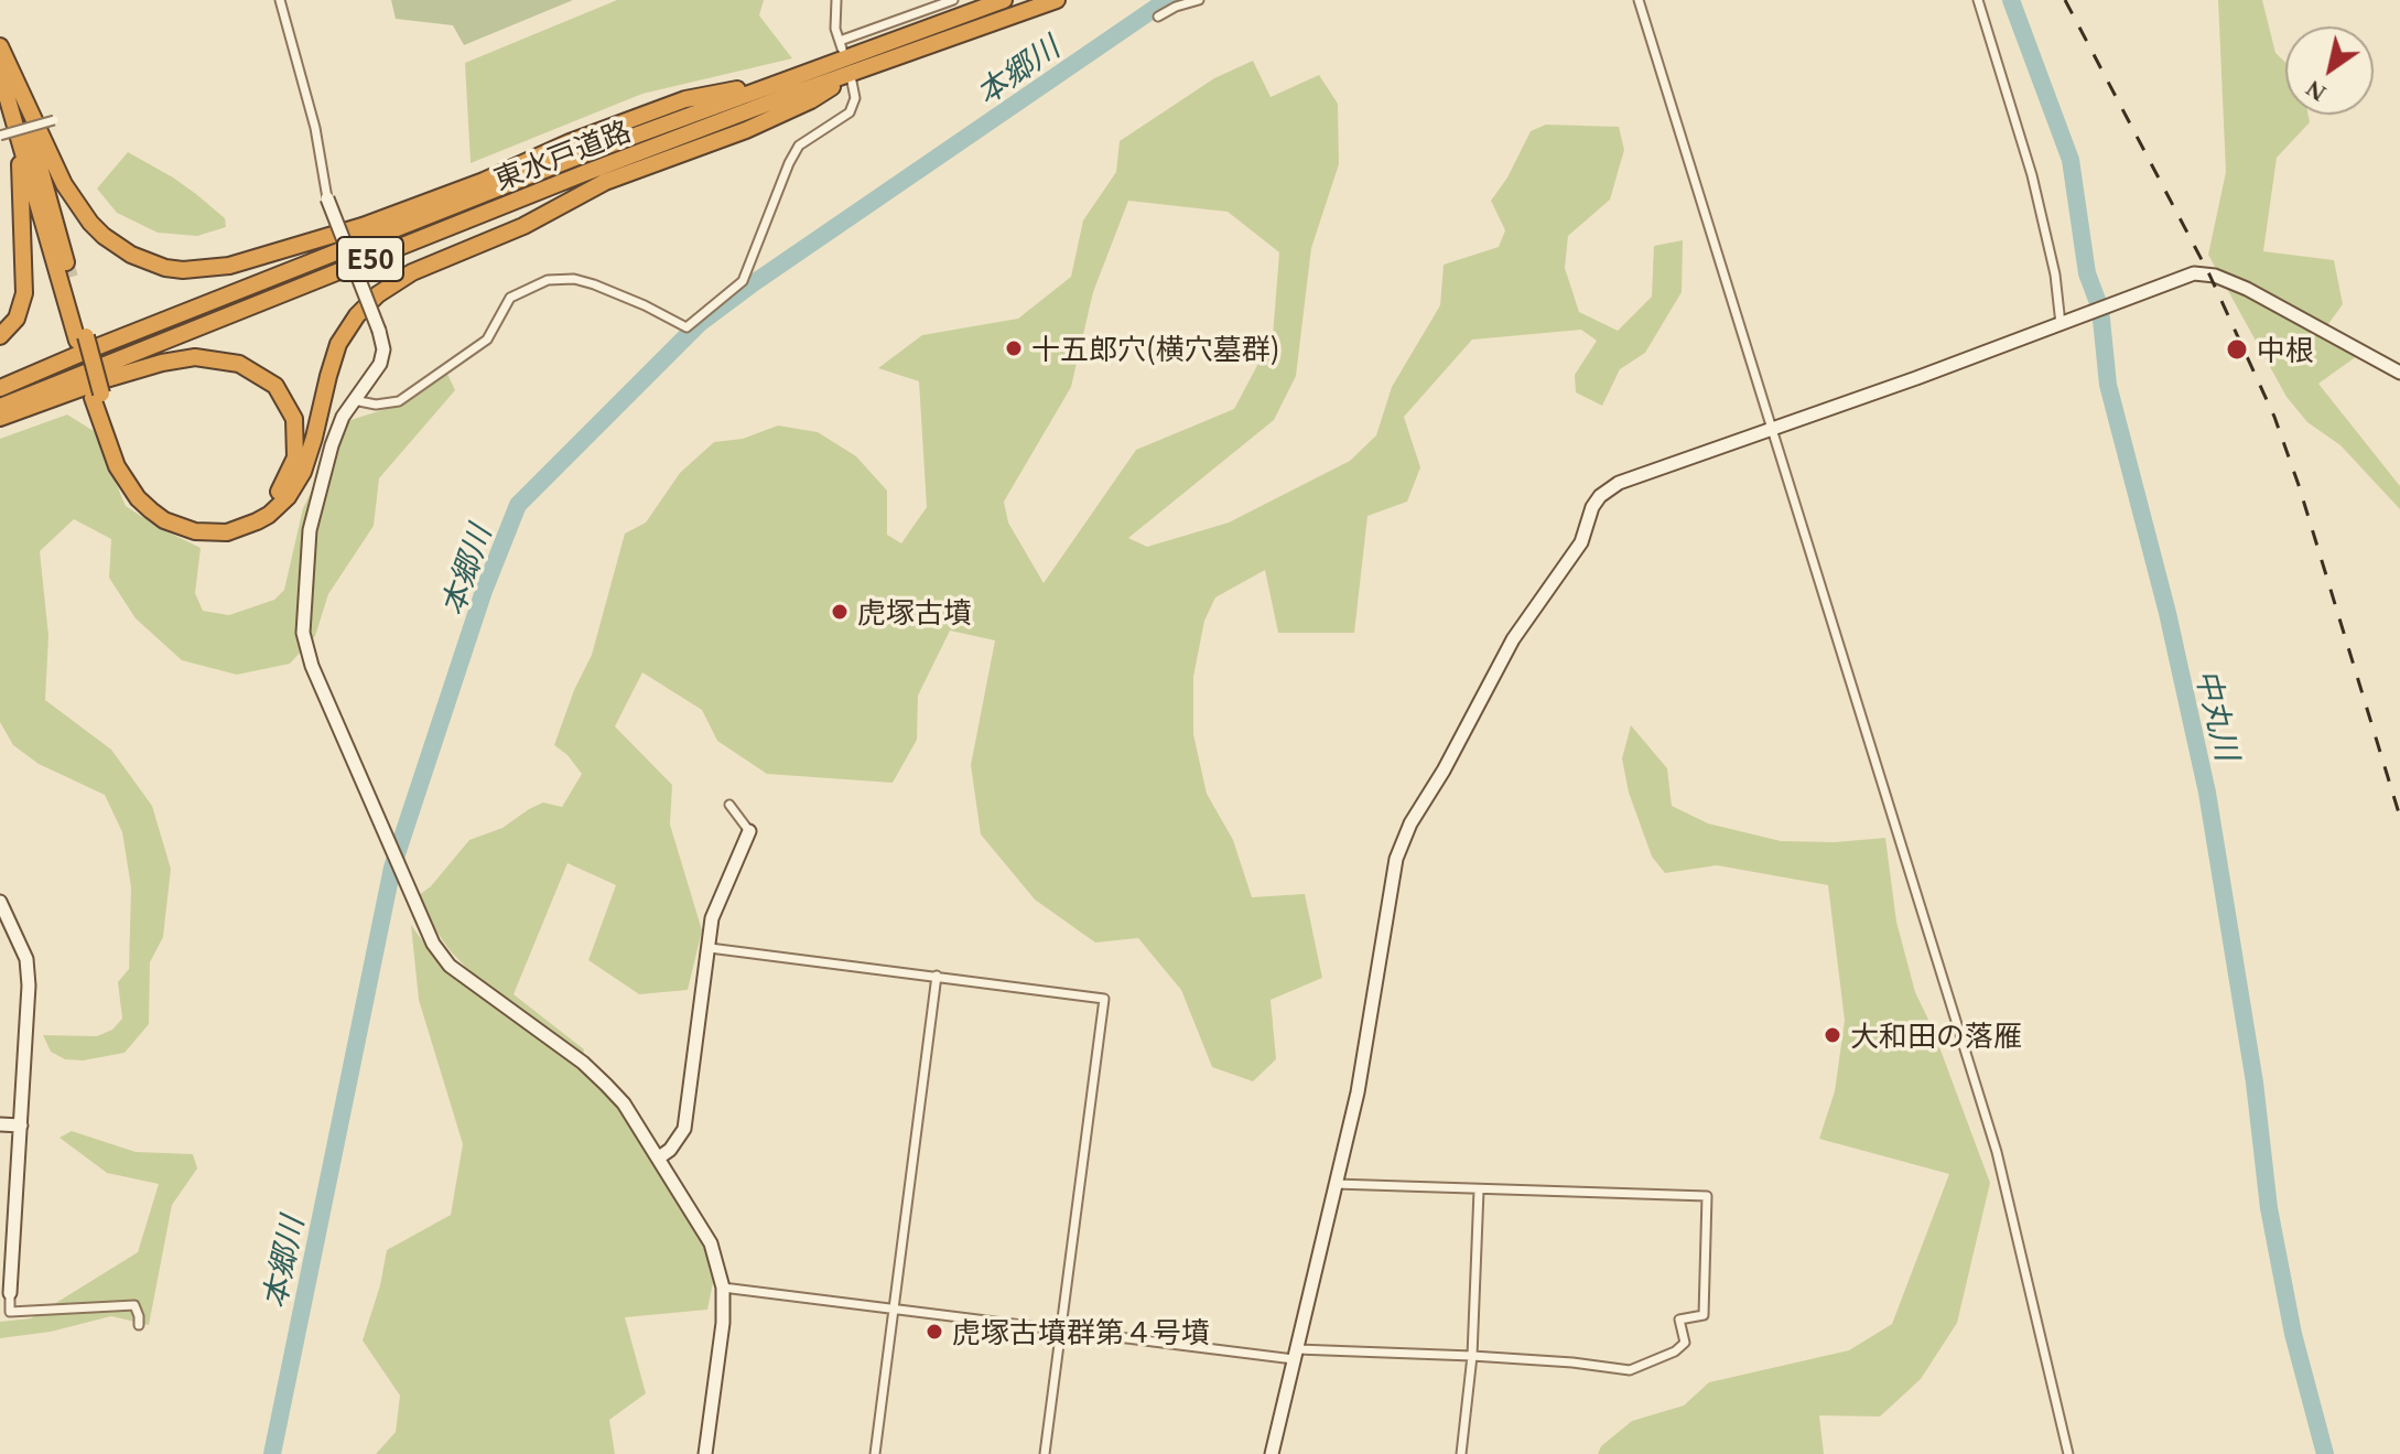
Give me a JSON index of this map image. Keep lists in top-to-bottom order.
{
  "streets": {
    "highway": ["東水戸道路", "E50"]
  },
  "crossings": [
    ["東水戸道路", "E50"]
  ],
  "water": ["本郷川", "中丸川"],
  "places": [
    "十五郎穴(横穴墓群)",
    "中根",
    "虎塚古墳",
    "大和田の落雁",
    "虎塚古墳群第４号墳"
  ],
  "north": "bottom left"
}
